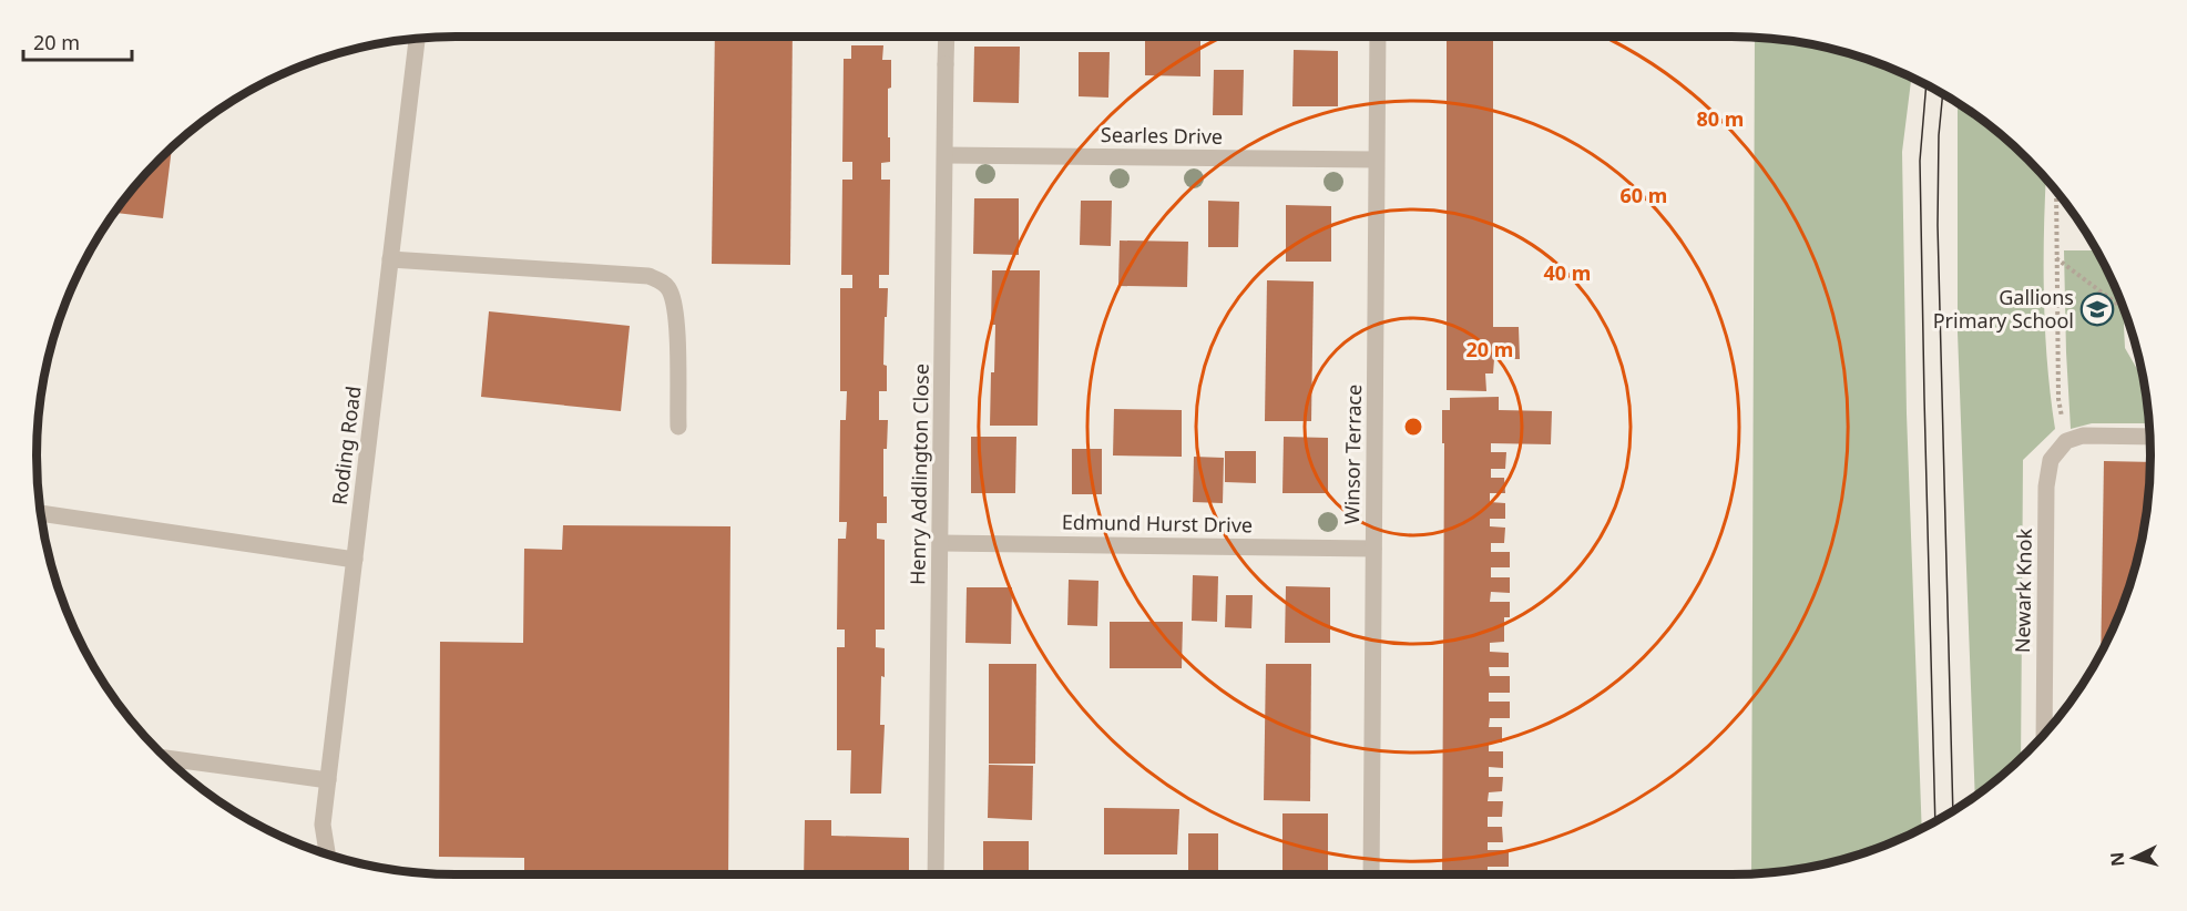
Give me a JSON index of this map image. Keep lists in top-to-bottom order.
{
  "streets": {
    "street": [
      "Searles Drive",
      "Roding Road",
      "Winsor Terrace",
      "Henry Addlington Close",
      "Edmund Hurst Drive",
      "Newark Knok"
    ]
  },
  "crossings": [
    ["Searles Drive", "Winsor Terrace"],
    ["Searles Drive", "Henry Addlington Close"],
    ["Winsor Terrace", "Edmund Hurst Drive"],
    ["Henry Addlington Close", "Edmund Hurst Drive"]
  ],
  "places": {
    "school or university": ["Gallions Primary School"]
  },
  "scale_bar": "20 m",
  "north": "left",
  "rings": [
    "80 m",
    "60 m",
    "40 m",
    "20 m"
  ]
}
